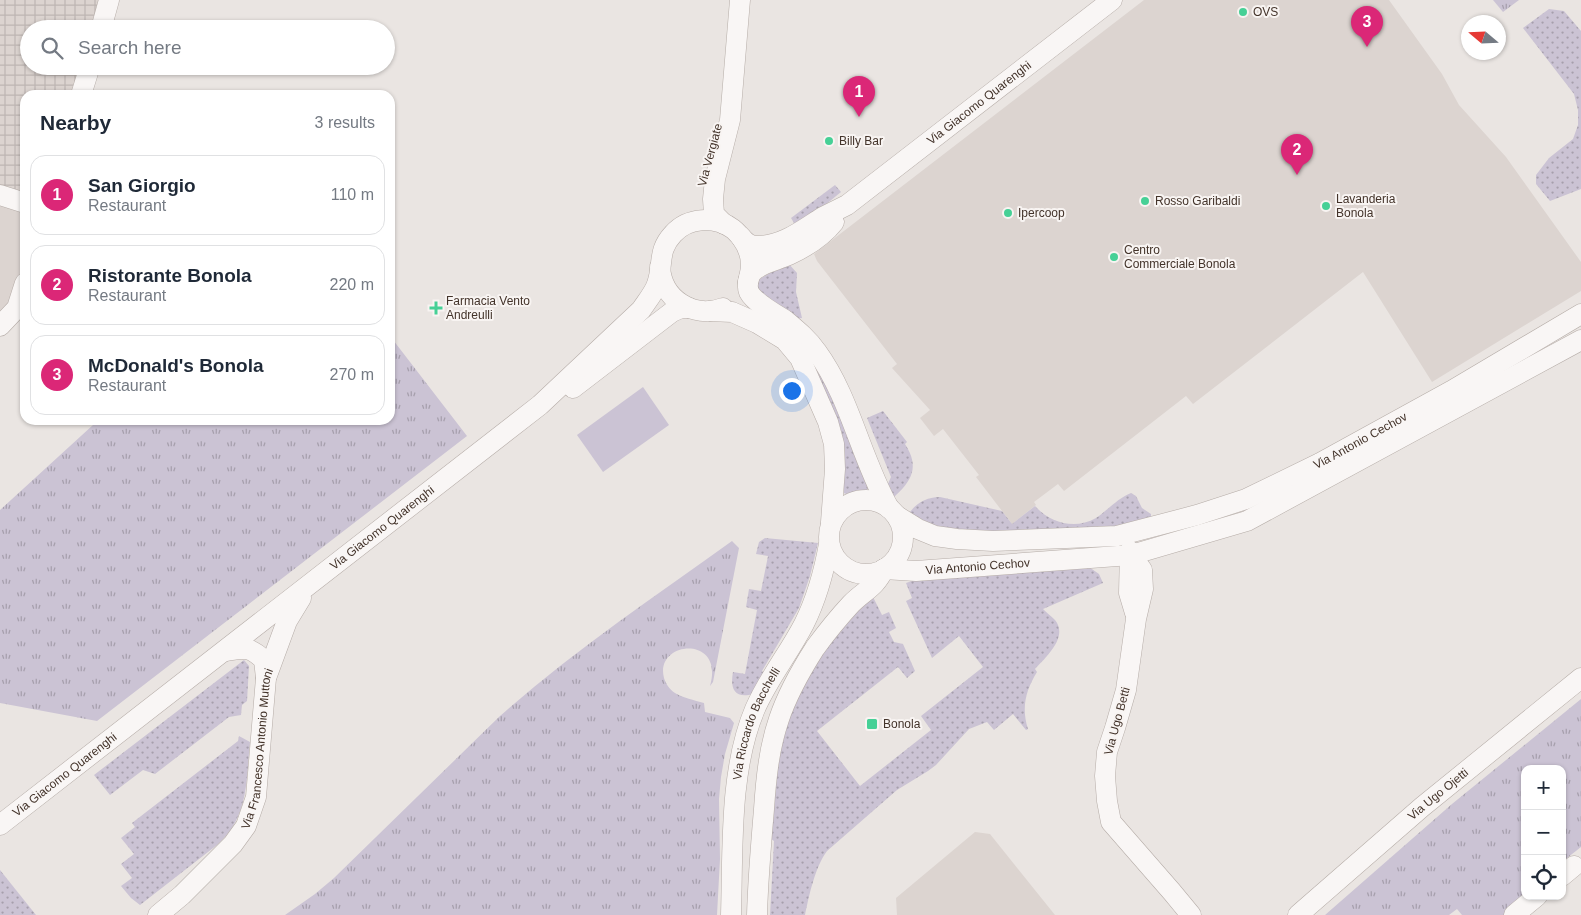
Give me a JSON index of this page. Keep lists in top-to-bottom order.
{
  "streets": {
    "street": [
      "Via Giacomo Quarenghi",
      "Via Vergiate",
      "Via Antonio Cechov",
      "Via Ugo Betti",
      "Via Riccardo Bacchelli",
      "Via Francesco Antonio Muttoni",
      "Via Ugo Ojetti"
    ]
  },
  "crossings": [
    ["Via Giacomo Quarenghi", "Via Vergiate"],
    ["Via Giacomo Quarenghi", "Via Francesco Antonio Muttoni"],
    ["Via Antonio Cechov", "Via Ugo Betti"],
    ["Via Antonio Cechov", "Via Riccardo Bacchelli"]
  ],
  "places": {
    "other": [
      "OVS",
      "Billy Bar",
      "Rosso Garibaldi",
      "Lavanderia Bonola",
      "Ipercoop",
      "Centro Commerciale Bonola"
    ],
    "health": ["Farmacia Vento Andreulli"],
    "transit": ["Bonola"]
  },
  "north": "left",
  "page": {
    "pins": ["3", "1", "2"],
    "search": "Search here",
    "heading": ["Nearby", "3 results"],
    "list": [
      {
        "mark": "1",
        "name": "San Giorgio",
        "note": "Restaurant",
        "value": "110 m"
      },
      {
        "mark": "2",
        "name": "Ristorante Bonola",
        "note": "Restaurant",
        "value": "220 m"
      },
      {
        "mark": "3",
        "name": "McDonald's Bonola",
        "note": "Restaurant",
        "value": "270 m"
      }
    ],
    "map_buttons": ["+", "−"]
  }
}
